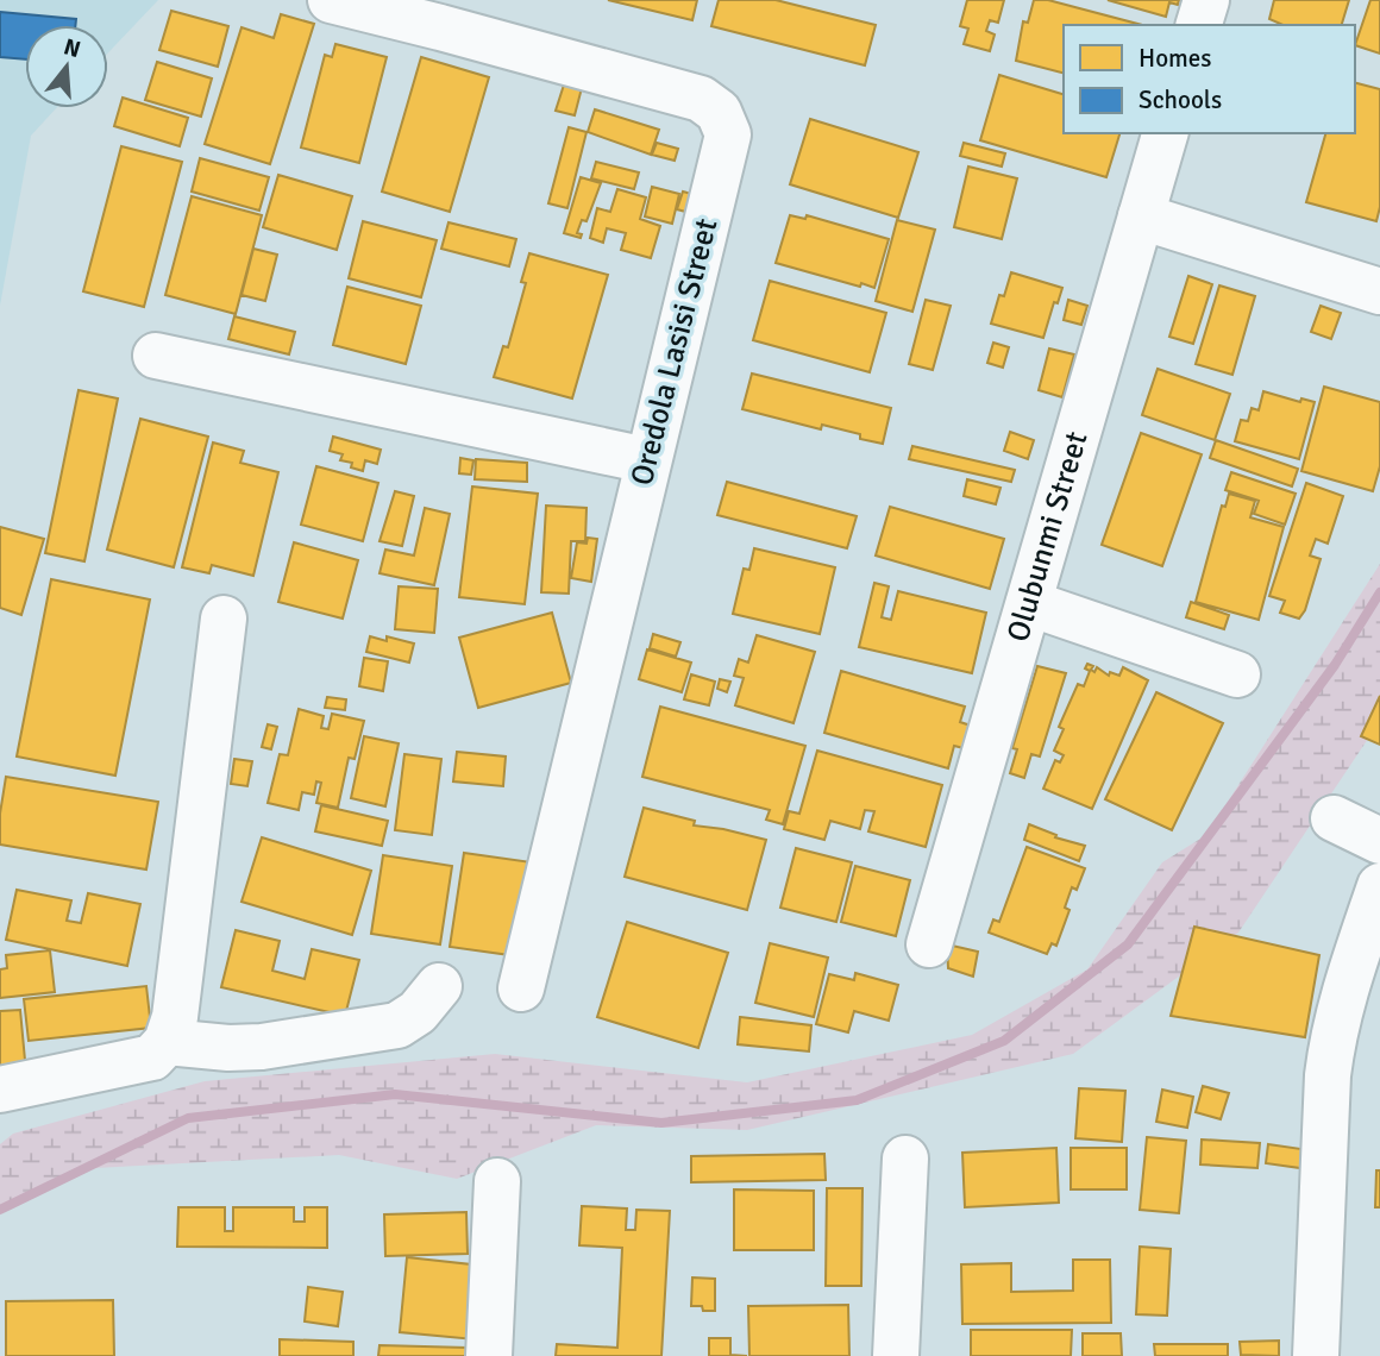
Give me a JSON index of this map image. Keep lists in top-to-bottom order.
{
  "streets": {
    "street": ["Oredola Lasisi Street", "Olubunmi Street"]
  },
  "legend": ["Homes", "Schools"],
  "north": "top"
}
